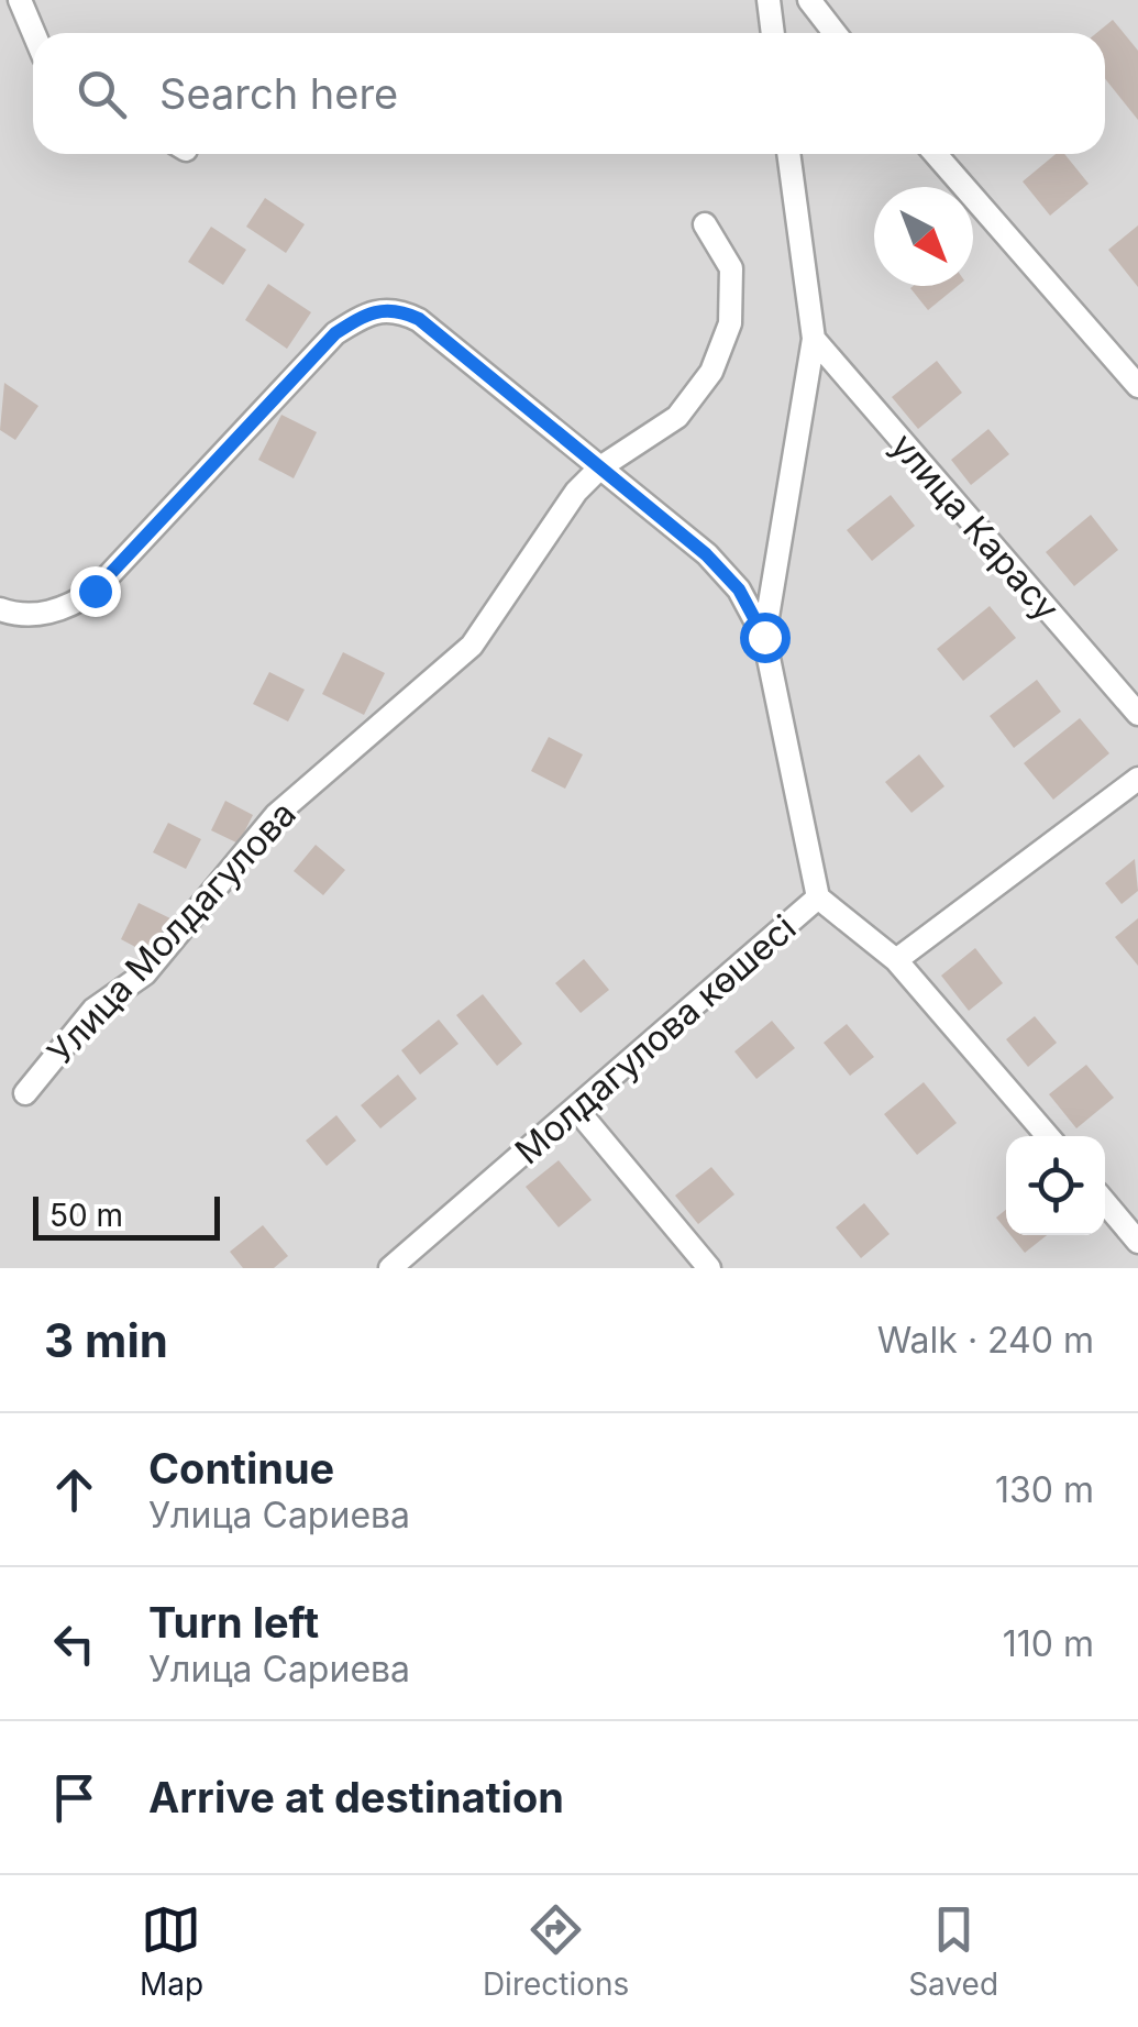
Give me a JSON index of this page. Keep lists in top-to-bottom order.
{
  "streets": {
    "street": ["улица Карасу", "Улица Молдагулова", "Молдагулова көшесі"]
  },
  "scale_bar": "50 m",
  "north": "bottom right",
  "page": {
    "search": "Search here",
    "scale": "50 m",
    "heading": ["3 min", "Walk · 240 m"],
    "list": [
      ["Continue", "Улица Сариева", "130 m"],
      ["Turn left", "Улица Сариева", "110 m"],
      "Arrive at destination"
    ],
    "nav": ["Map", "Directions", "Saved"]
  }
}
